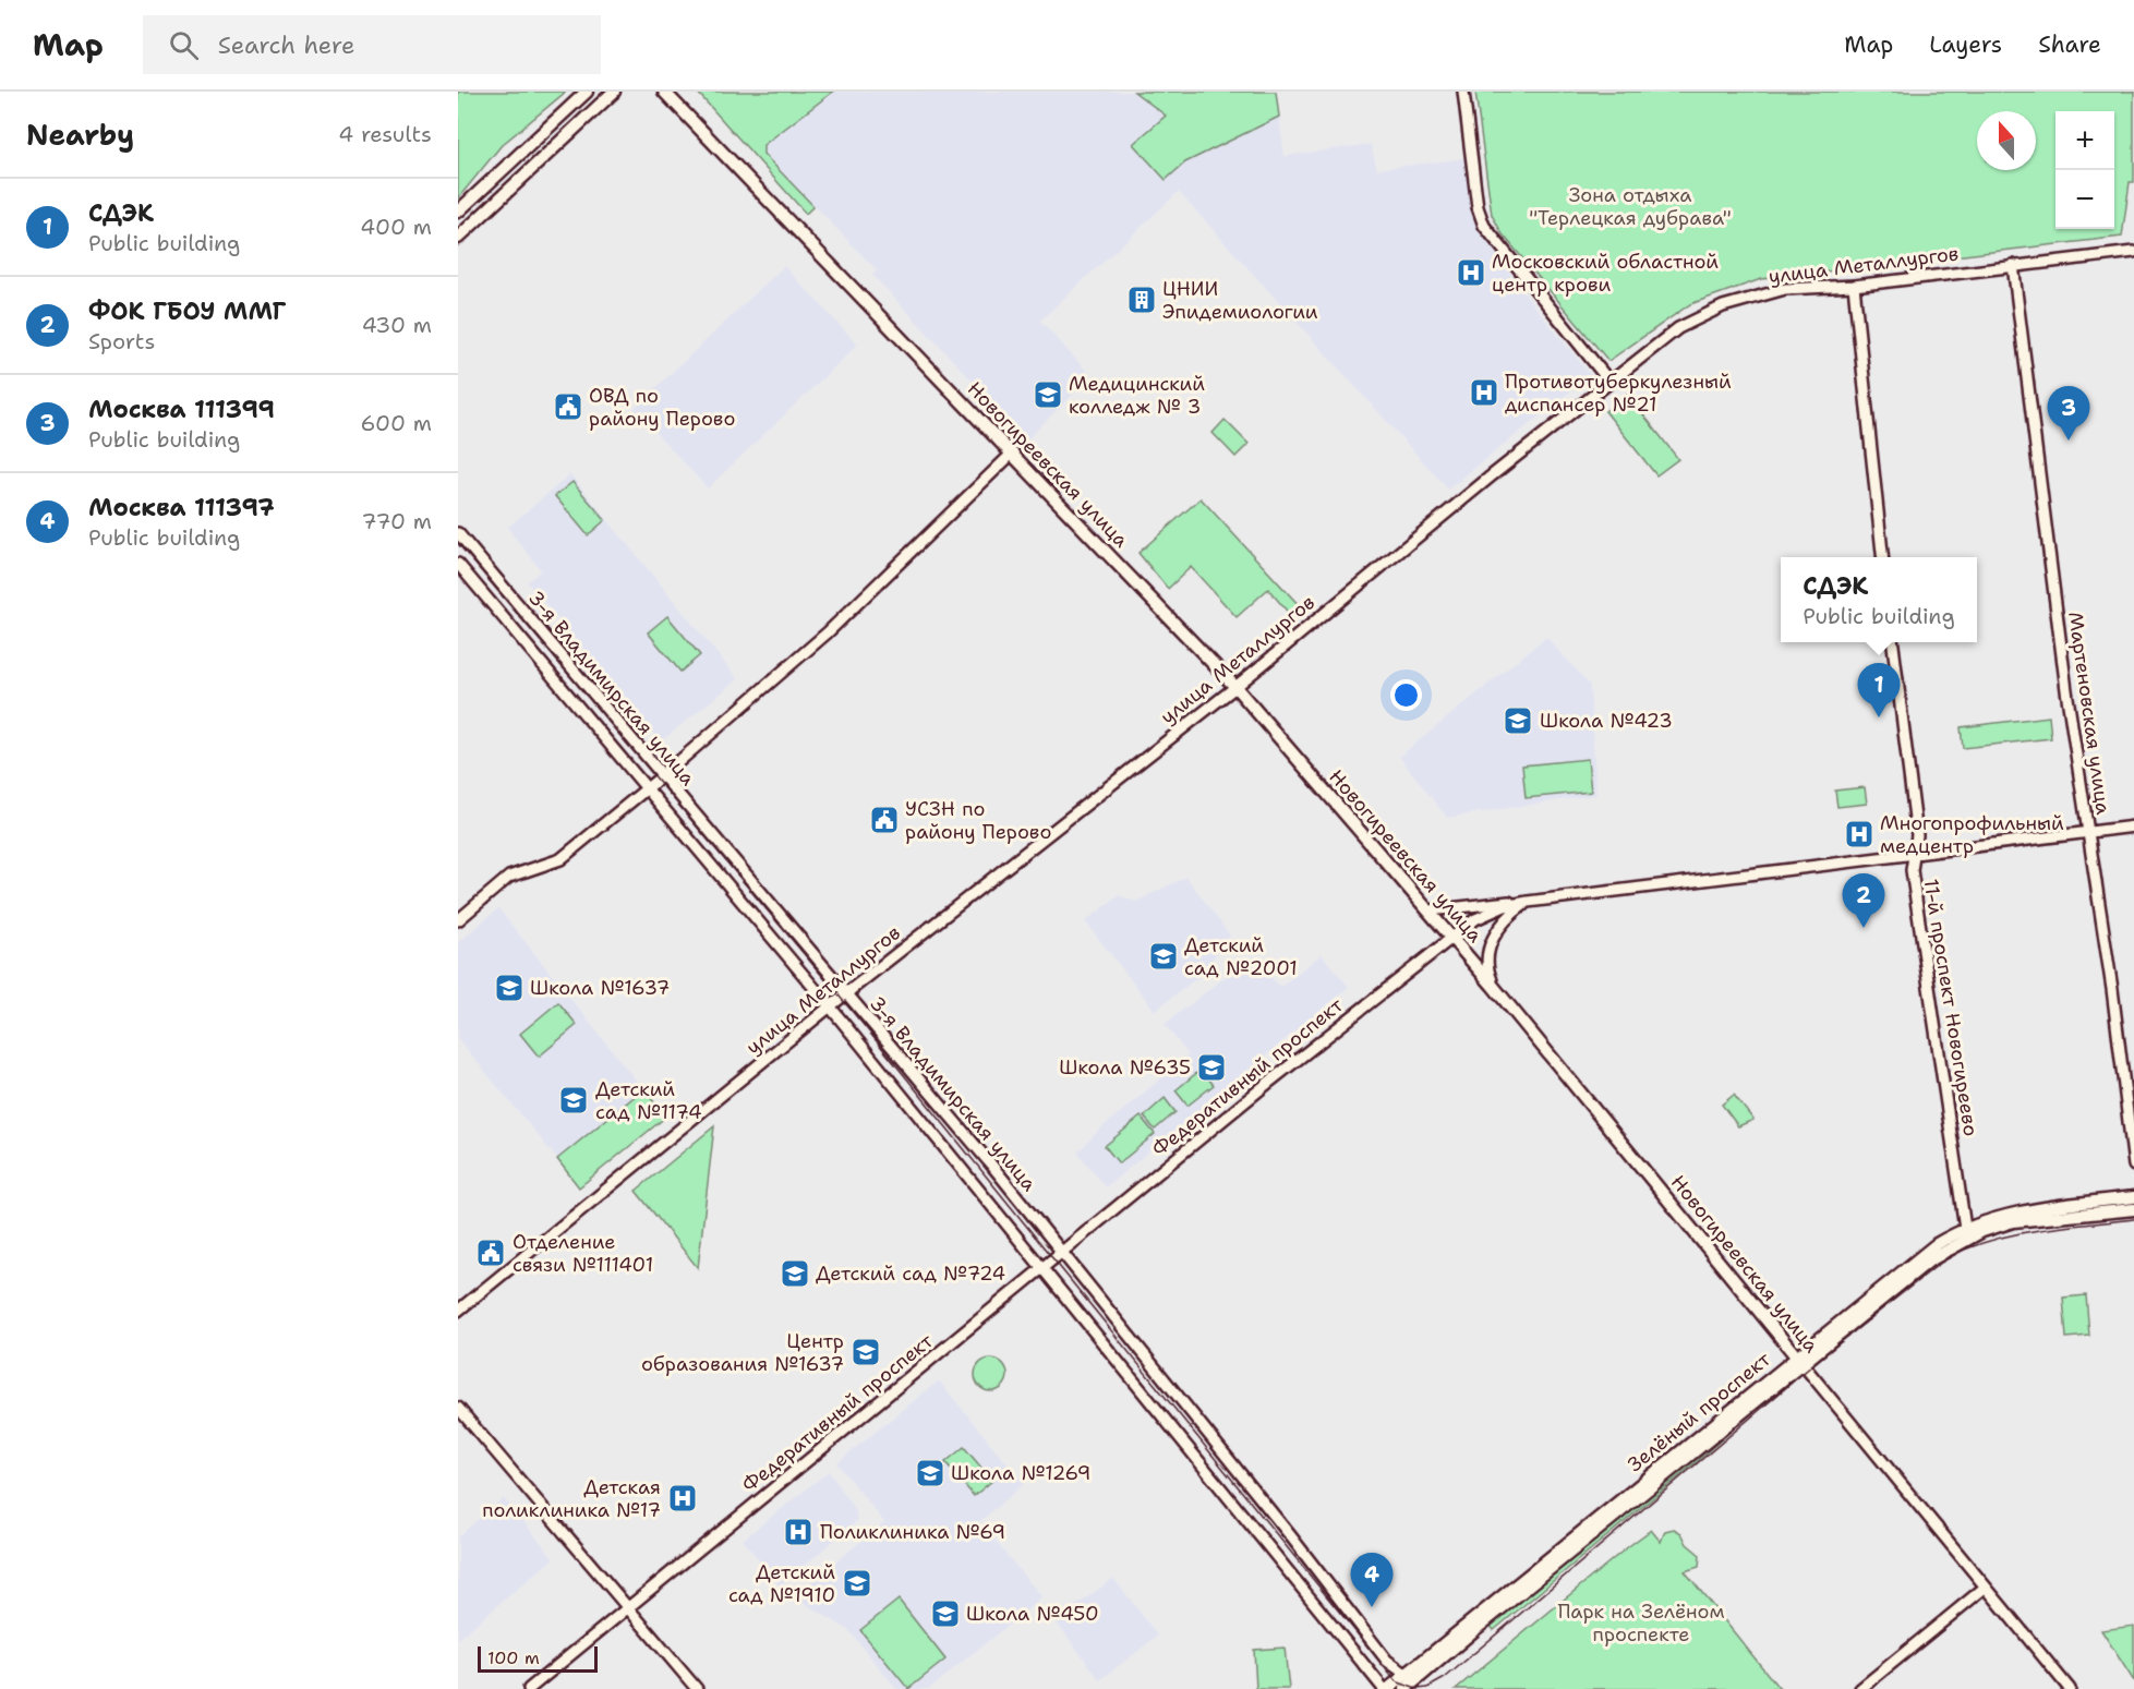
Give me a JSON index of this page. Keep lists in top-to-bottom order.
{
  "streets": {
    "main road": ["Новогиреевская улица", "Зелёный проспект"],
    "street": [
      "улица Металлургов",
      "3-я Владимирская улица",
      "Мартеновская улица",
      "11-й проспект Новогиреево",
      "Федеративный проспект"
    ]
  },
  "crossings": [
    ["улица Металлургов", "Новогиреевская улица"],
    ["улица Металлургов", "3-я Владимирская улица"],
    ["улица Металлургов", "Мартеновская улица"],
    ["Новогиреевская улица", "Федеративный проспект"],
    ["Новогиреевская улица", "Зелёный проспект"],
    ["3-я Владимирская улица", "Федеративный проспект"],
    ["3-я Владимирская улица", "Зелёный проспект"],
    ["Мартеновская улица", "Федеративный проспект"],
    ["11-й проспект Новогиреево", "Федеративный проспект"],
    ["11-й проспект Новогиреево", "Зелёный проспект"]
  ],
  "parks": ["Зона отдыха \"Терлецкая дубрава\"", "Парк на Зелёном проспекте"],
  "places": {
    "hospital": [
      "Московский областной центр крови",
      "Противотуберкулезный диспансер №21",
      "Многопрофильный медцентр",
      "Детская поликлиника №17",
      "Поликлиника №69"
    ],
    "building": ["ЦНИИ Эпидемиологии"],
    "school or university": [
      "Медицинский колледж № 3",
      "Школа №423",
      "Детский сад №2001",
      "Школа №1637",
      "Школа №635",
      "Детский сад №1174",
      "Детский сад №724",
      "Центр образования №1637",
      "Школа №1269",
      "Детский сад №1910",
      "Школа №450"
    ],
    "public building": ["ОВД по району Перово", "УСЗН по району Перово", "Отделение связи №111401"]
  },
  "scale_bar": "100 m",
  "north": "top",
  "page": {
    "header": "Map",
    "search": "Search here",
    "nav": ["Map", "Layers", "Share"],
    "heading": ["Nearby", "4 results"],
    "map_buttons": ["+", "−"],
    "list": [
      {
        "mark": "1",
        "name": "СДЭК",
        "note": "Public building",
        "value": "400 m"
      },
      {
        "mark": "2",
        "name": "ФОК ГБОУ ММГ",
        "note": "Sports",
        "value": "430 m"
      },
      {
        "mark": "3",
        "name": "Москва 111399",
        "note": "Public building",
        "value": "600 m"
      },
      {
        "mark": "4",
        "name": "Москва 111397",
        "note": "Public building",
        "value": "770 m"
      }
    ],
    "pins": [
      "3",
      "1",
      "2",
      "4"
    ],
    "popup": ["СДЭК", "Public building"],
    "scale": "100 m"
  }
}
